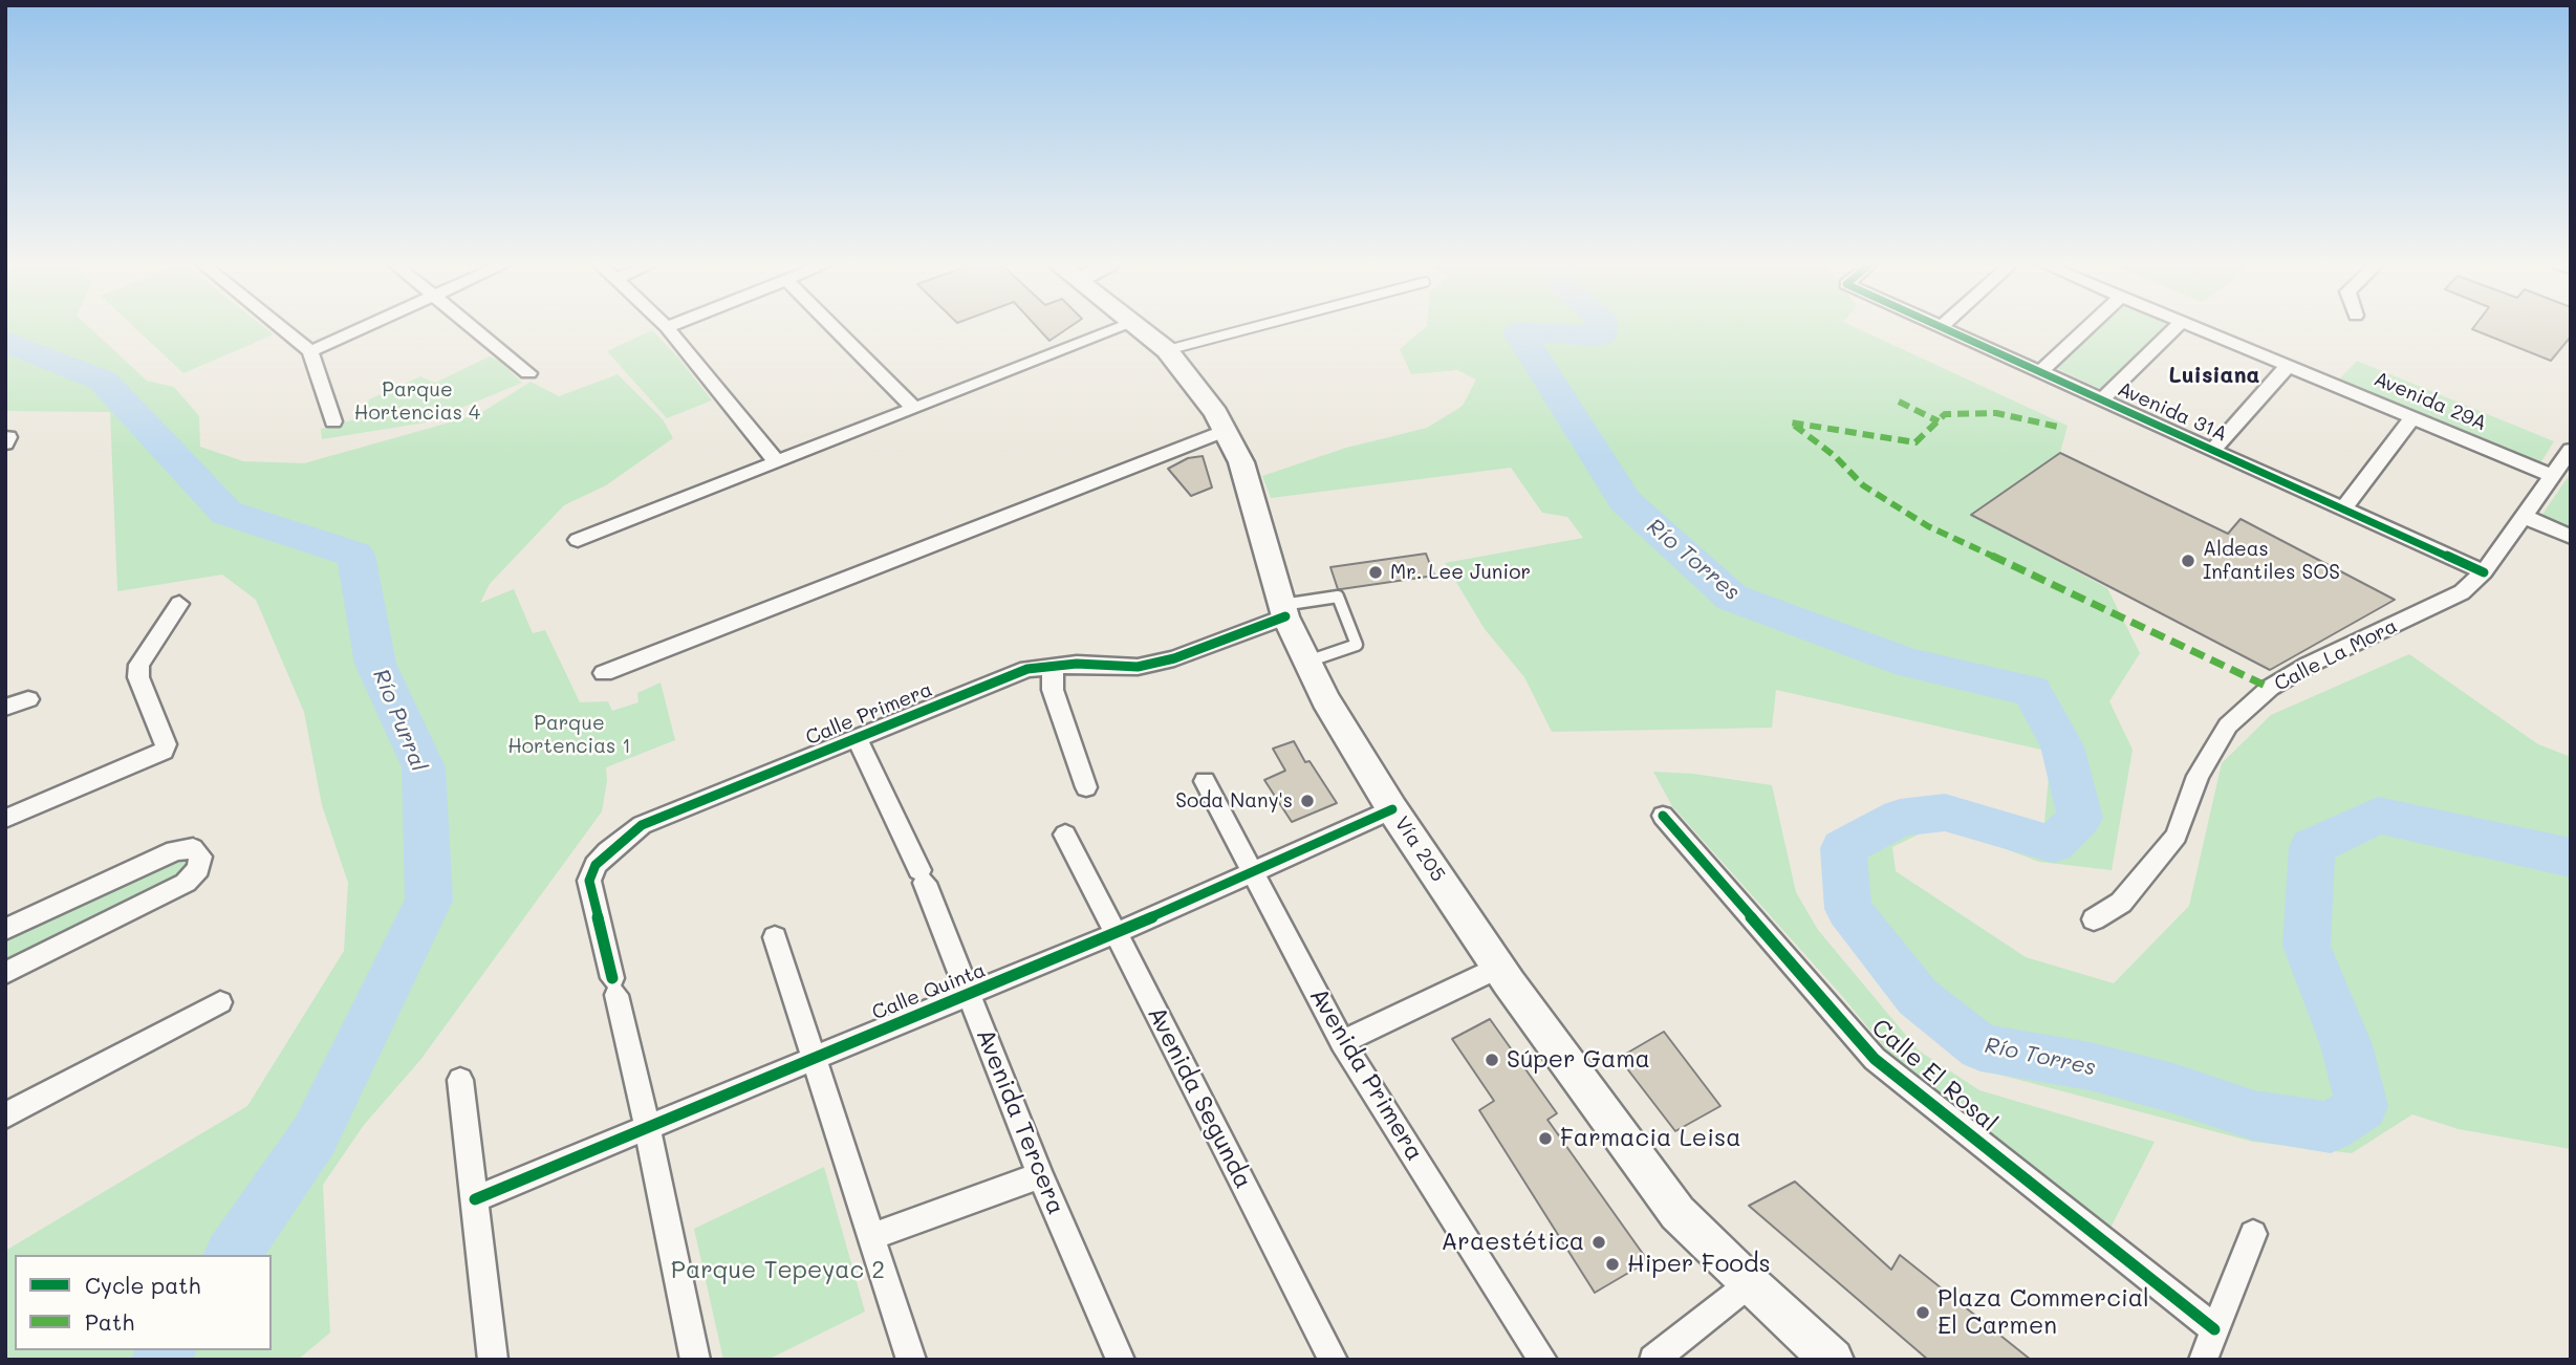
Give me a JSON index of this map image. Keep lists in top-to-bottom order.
{
  "streets": {
    "main road": ["Vía 205"],
    "street": [
      "Avenida 29A",
      "Avenida 31A",
      "Calle La Mora",
      "Calle Primera",
      "Calle Quinta",
      "Avenida Primera",
      "Calle El Rosal",
      "Avenida Segunda",
      "Avenida Tercera"
    ]
  },
  "crossings": [
    ["Avenida 29A", "Calle La Mora"],
    ["Avenida 31A", "Calle La Mora"],
    ["Calle Primera", "Vía 205"],
    ["Calle Primera", "Calle Quinta"],
    ["Calle Primera", "Avenida Tercera"],
    ["Vía 205", "Calle Quinta"],
    ["Calle Quinta", "Avenida Primera"],
    ["Calle Quinta", "Avenida Segunda"],
    ["Calle Quinta", "Avenida Tercera"]
  ],
  "districts": ["Luisiana"],
  "water": ["Río Torres", "Río Purral"],
  "parks": ["Parque Hortencias 4", "Parque Hortencias 1", "Parque Tepeyac 2"],
  "places": [
    "Aldeas Infantiles SOS",
    "Mr. Lee Junior",
    "Soda Nany's",
    "Súper Gama",
    "Farmacia Leisa",
    "Araestética",
    "Hiper Foods",
    "Plaza Commercial El Carmen"
  ],
  "legend": ["Cycle path", "Path"]
}
